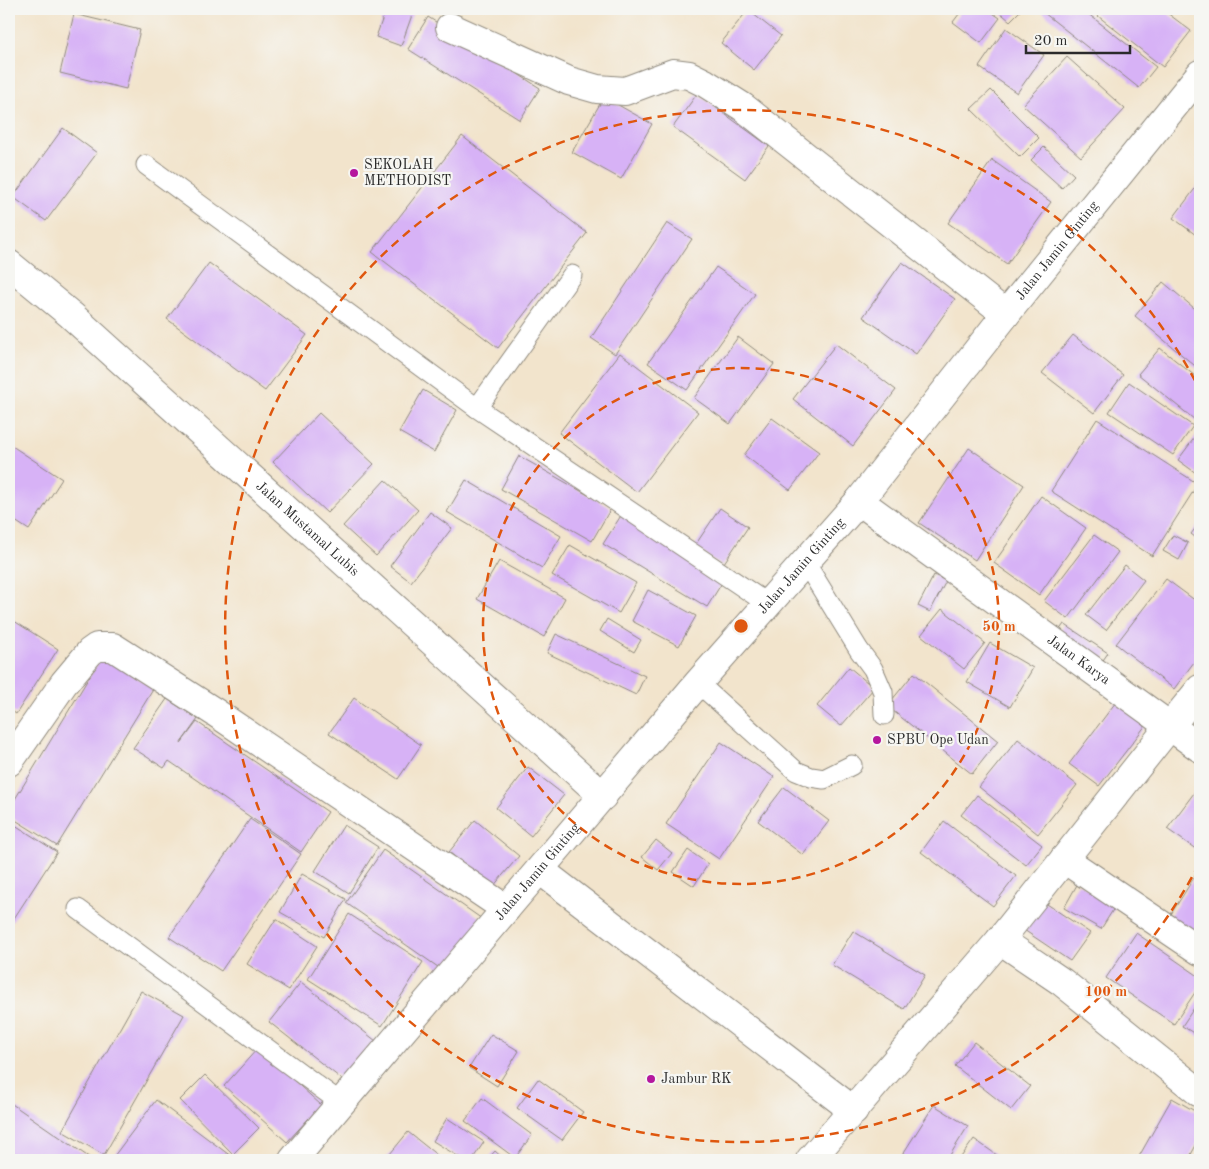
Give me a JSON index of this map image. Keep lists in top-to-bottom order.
{
  "streets": {
    "main road": ["Jalan Jamin Ginting", "Jalan Mustamal Lubis", "Jalan Karya"]
  },
  "crossings": [
    ["Jalan Jamin Ginting", "Jalan Mustamal Lubis"],
    ["Jalan Jamin Ginting", "Jalan Karya"]
  ],
  "places": ["SEKOLAH METHODIST", "SPBU Ope Udan", "Jambur RK"],
  "scale_bar": "20 m",
  "rings": ["50 m", "100 m"]
}
